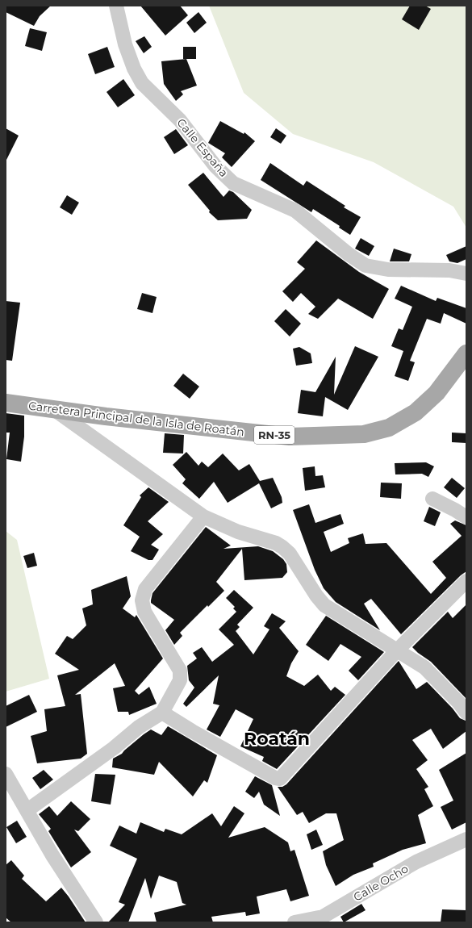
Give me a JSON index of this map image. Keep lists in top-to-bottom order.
{
  "streets": {
    "main road": ["Carretera Principal de la Isla de Roatán", "RN-35"],
    "street": ["Calle España", "Calle Ocho"]
  },
  "districts": ["Roatán"]
}
